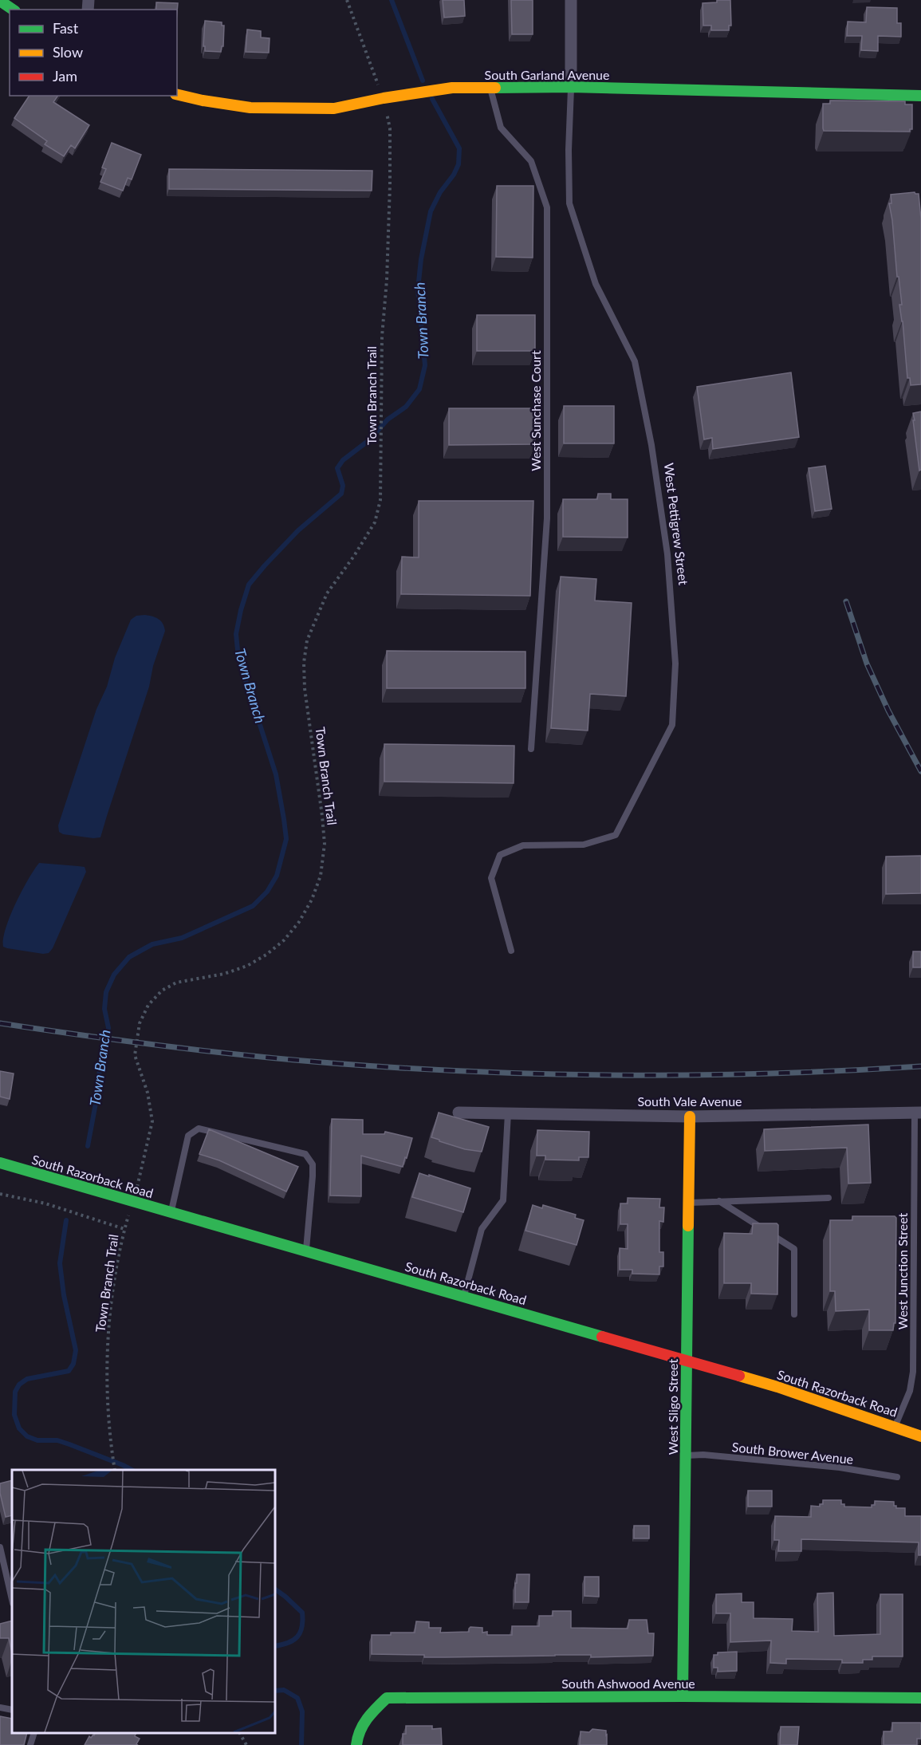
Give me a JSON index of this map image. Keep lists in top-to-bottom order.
{
  "streets": {
    "street": [
      "South Garland Avenue",
      "West Pettigrew Street",
      "South Vale Avenue",
      "South Razorback Road",
      "West Sligo Street",
      "South Ashwood Avenue"
    ],
    "lane": ["West Sunchase Court", "West Junction Street", "South Brower Avenue"],
    "path": ["Town Branch Trail"]
  },
  "crossings": [
    ["South Garland Avenue", "Town Branch Trail"],
    ["South Garland Avenue", "West Sunchase Court"],
    ["South Garland Avenue", "West Pettigrew Street"],
    ["Town Branch Trail", "South Razorback Road"],
    ["South Vale Avenue", "West Junction Street"],
    ["South Vale Avenue", "West Sligo Street"],
    ["South Razorback Road", "West Junction Street"],
    ["South Razorback Road", "West Sligo Street"],
    ["West Sligo Street", "South Brower Avenue"],
    ["West Sligo Street", "South Ashwood Avenue"]
  ],
  "water": ["Town Branch"],
  "legend": ["Fast", "Slow", "Jam"]
}
